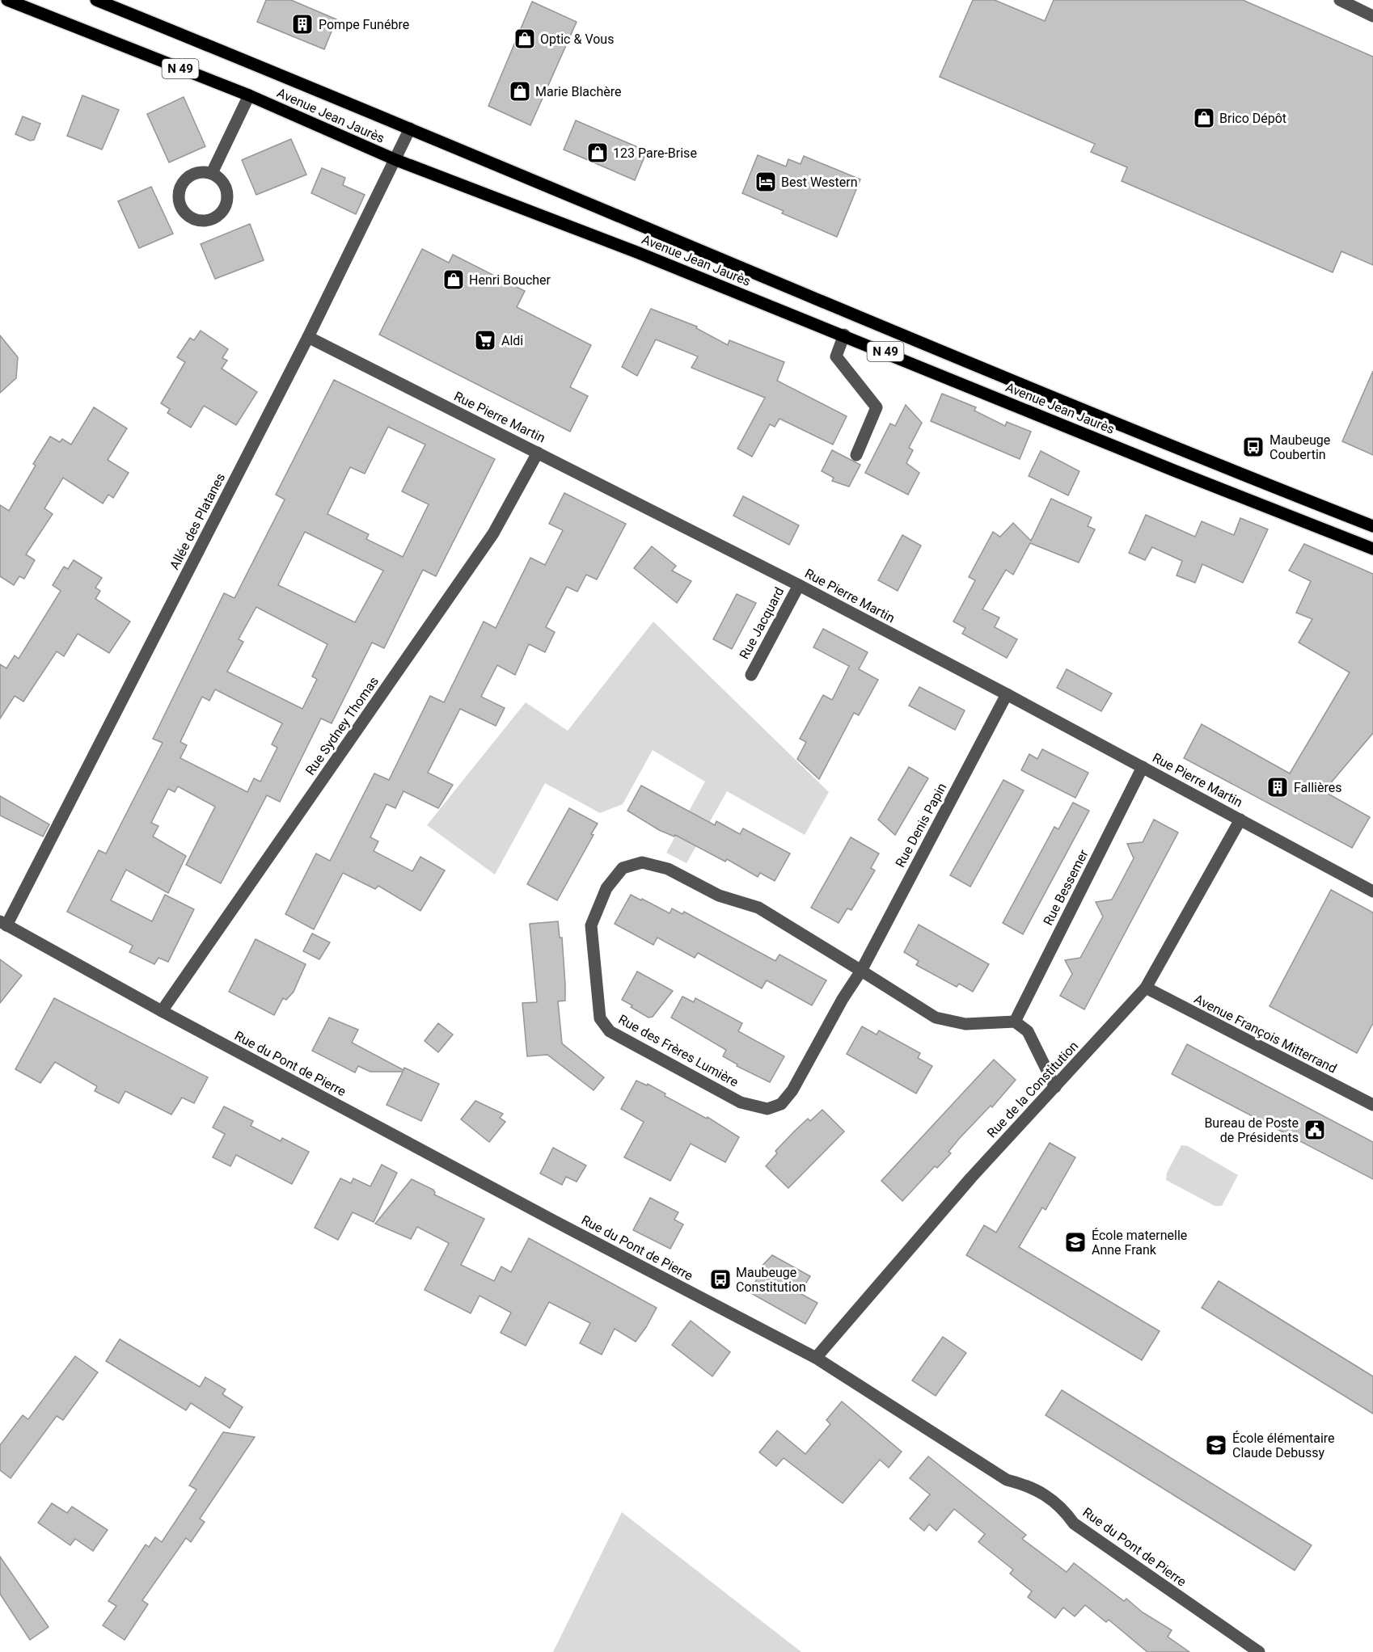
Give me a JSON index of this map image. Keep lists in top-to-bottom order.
{
  "streets": {
    "main road": ["N 49", "Avenue Jean Jaurès"],
    "street": [
      "Rue Pierre Martin",
      "Allée des Platanes",
      "Rue Jacquard",
      "Rue Sydney Thomas",
      "Rue Denis Papin",
      "Rue Bessemer",
      "Avenue François Mitterrand",
      "Rue des Frères Lumière",
      "Rue du Pont de Pierre",
      "Rue de la Constitution"
    ]
  },
  "crossings": [
    ["Avenue Jean Jaurès", "Allée des Platanes"],
    ["Rue Pierre Martin", "Allée des Platanes"],
    ["Rue Pierre Martin", "Rue Jacquard"],
    ["Rue Pierre Martin", "Rue Sydney Thomas"],
    ["Rue Pierre Martin", "Rue Denis Papin"],
    ["Rue Pierre Martin", "Rue Bessemer"],
    ["Rue Pierre Martin", "Rue de la Constitution"],
    ["Allée des Platanes", "Rue du Pont de Pierre"],
    ["Rue Sydney Thomas", "Rue du Pont de Pierre"],
    ["Rue Denis Papin", "Rue des Frères Lumière"],
    ["Rue Bessemer", "Rue des Frères Lumière"],
    ["Avenue François Mitterrand", "Rue de la Constitution"],
    ["Rue du Pont de Pierre", "Rue de la Constitution"]
  ],
  "places": {
    "building": ["Pompe Funébre", "Fallières"],
    "shop": [
      "Optic & Vous",
      "Marie Blachère",
      "Brico Dépôt",
      "123 Pare-Brise",
      "Henri Boucher"
    ],
    "hotel": ["Best Western"],
    "supermarket": ["Aldi"],
    "bus stop": ["Maubeuge Coubertin", "Maubeuge Constitution"],
    "public building": ["Bureau de Poste de Présidents"],
    "school or university": ["École maternelle Anne Frank", "École élémentaire Claude Debussy"]
  }
}
